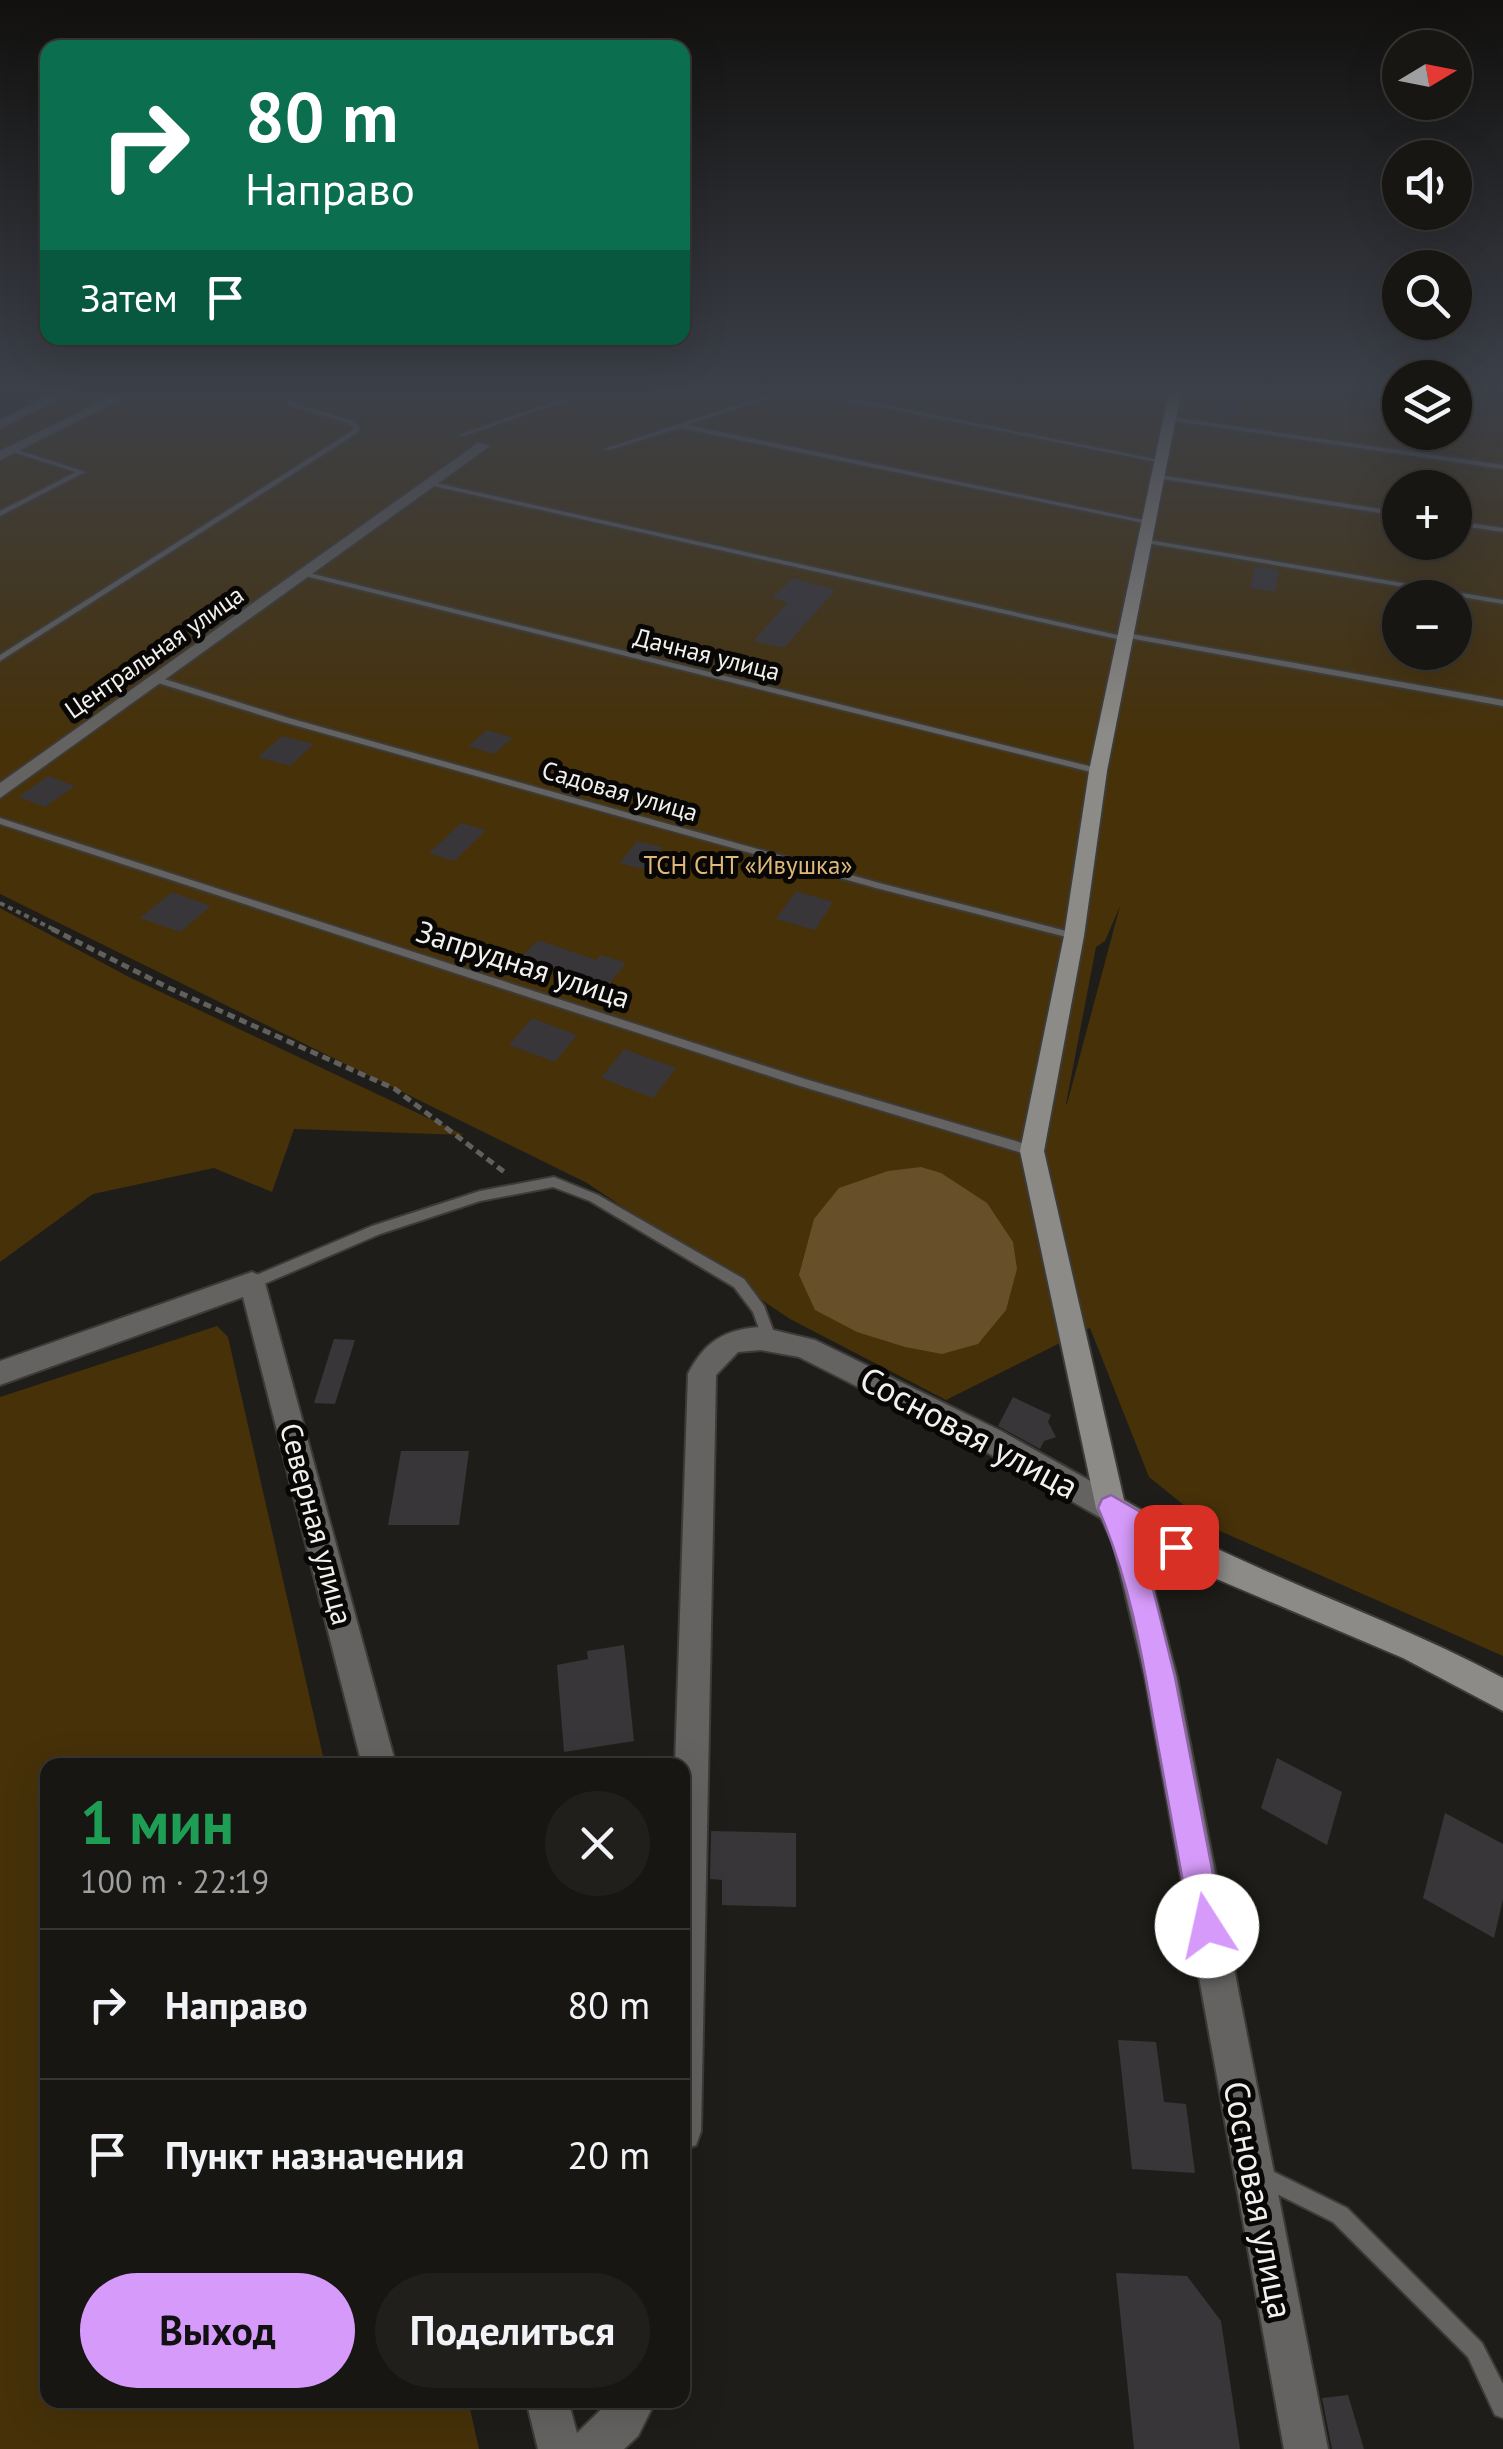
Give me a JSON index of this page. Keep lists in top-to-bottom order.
{
  "streets": {
    "street": ["Центральная улица", "Сосновая улица", "Северная улица"],
    "lane": ["Дачная улица", "Садовая улица", "Запрудная улица"]
  },
  "crossings": [
    ["Центральная улица", "Дачная улица"],
    ["Центральная улица", "Садовая улица"]
  ],
  "parks": ["ТСН СНТ «Ивушка»"],
  "north": "right",
  "page": {
    "map_buttons": ["+", "−"],
    "turn": ["80 m", "Направо"],
    "then": "Затем",
    "heading": ["1 мин", "100 m · 22:19"],
    "list": [
      {
        "name": "Направо",
        "value": "80 m"
      },
      {
        "name": "Пункт назначения",
        "value": "20 m"
      }
    ],
    "buttons": ["Выход", "Поделиться"]
  }
}
